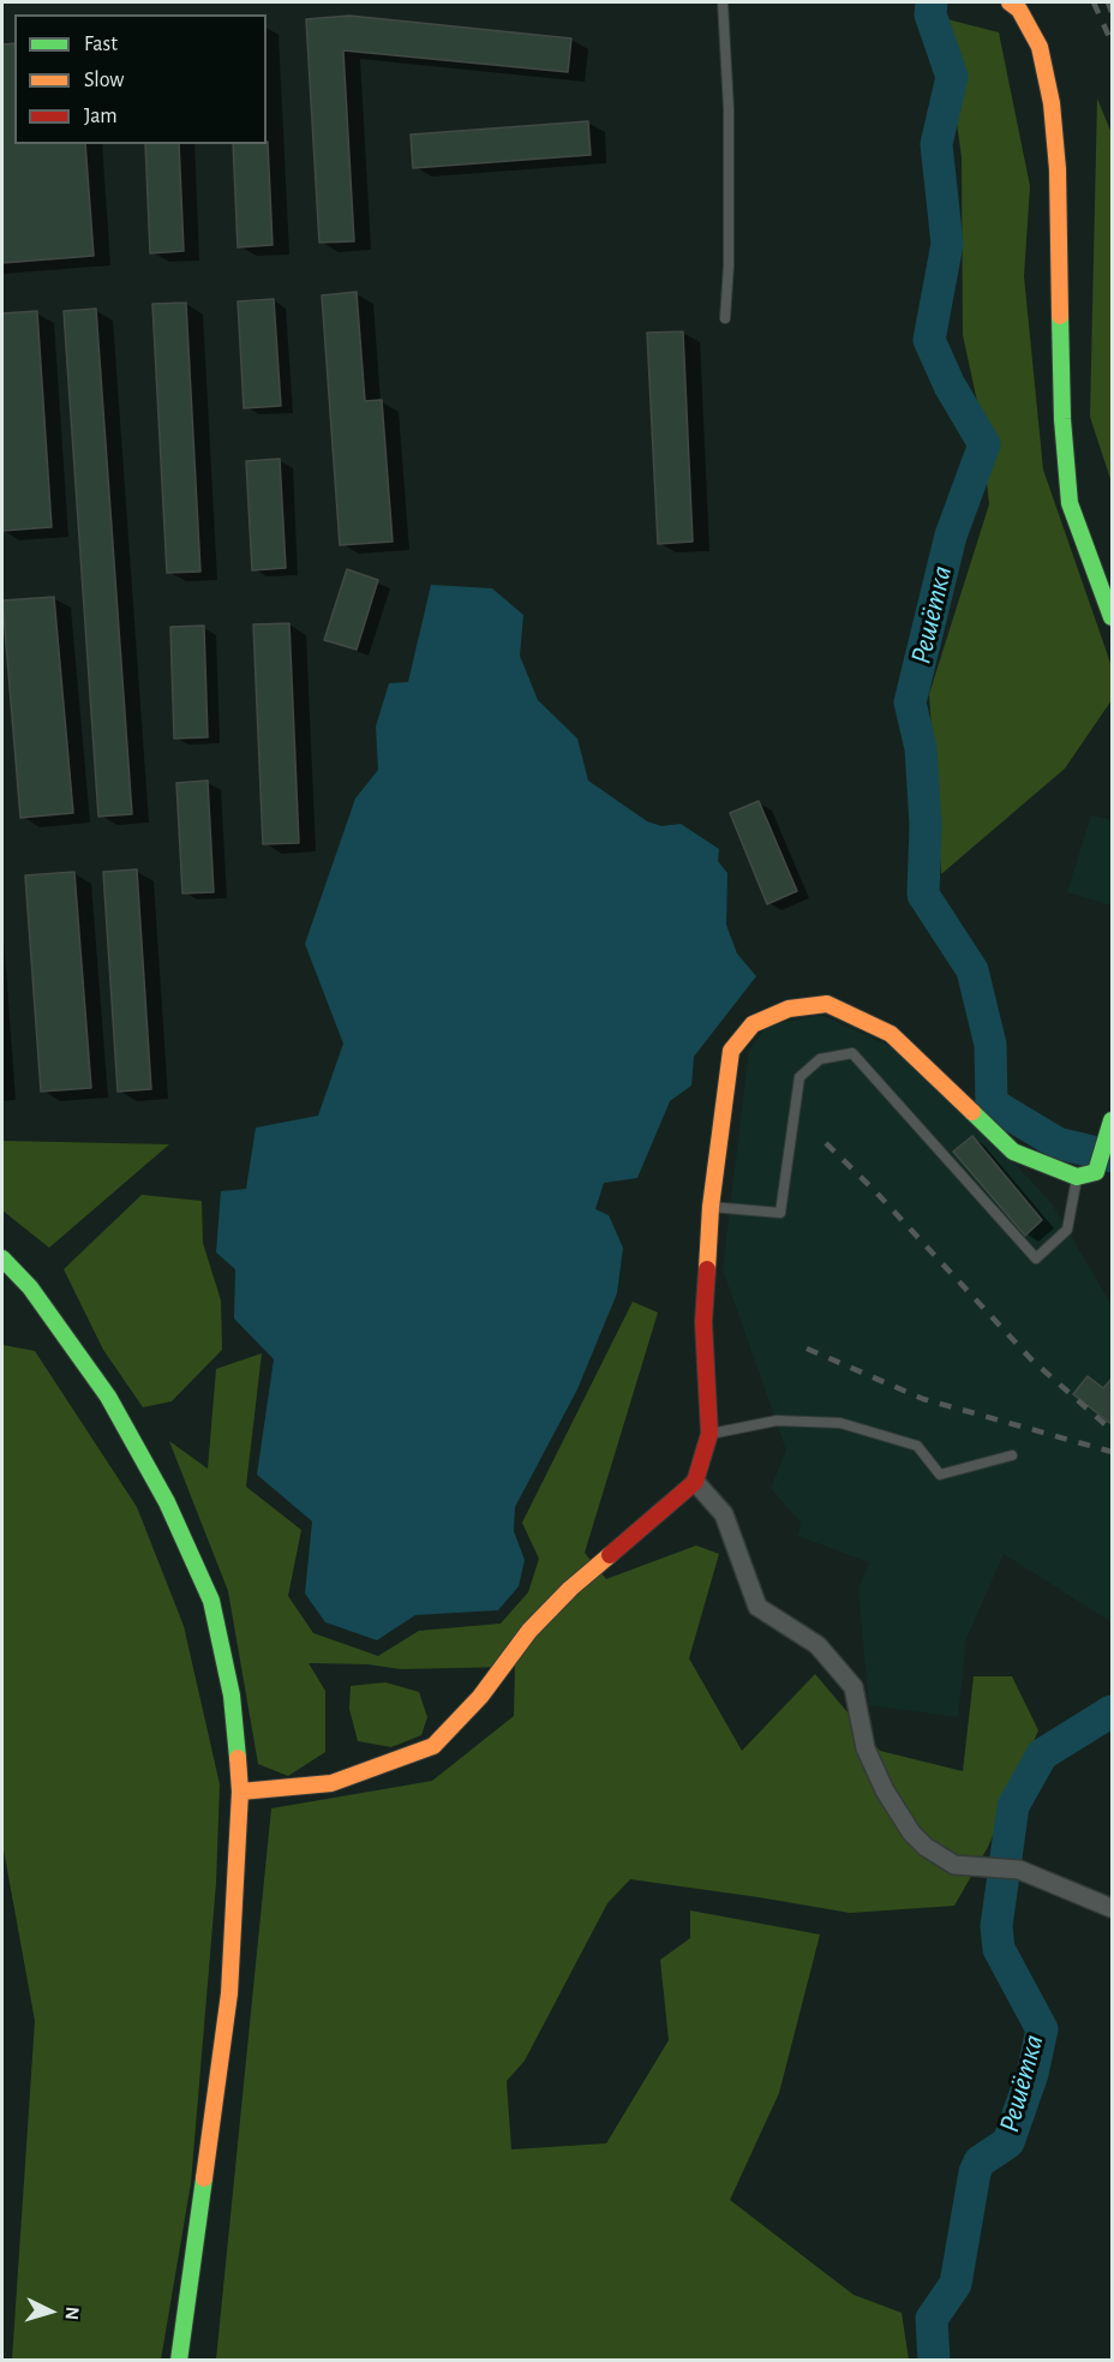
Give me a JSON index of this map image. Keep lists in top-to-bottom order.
{
  "water": ["Решётка"],
  "legend": ["Fast", "Slow", "Jam"],
  "north": "right"
}
